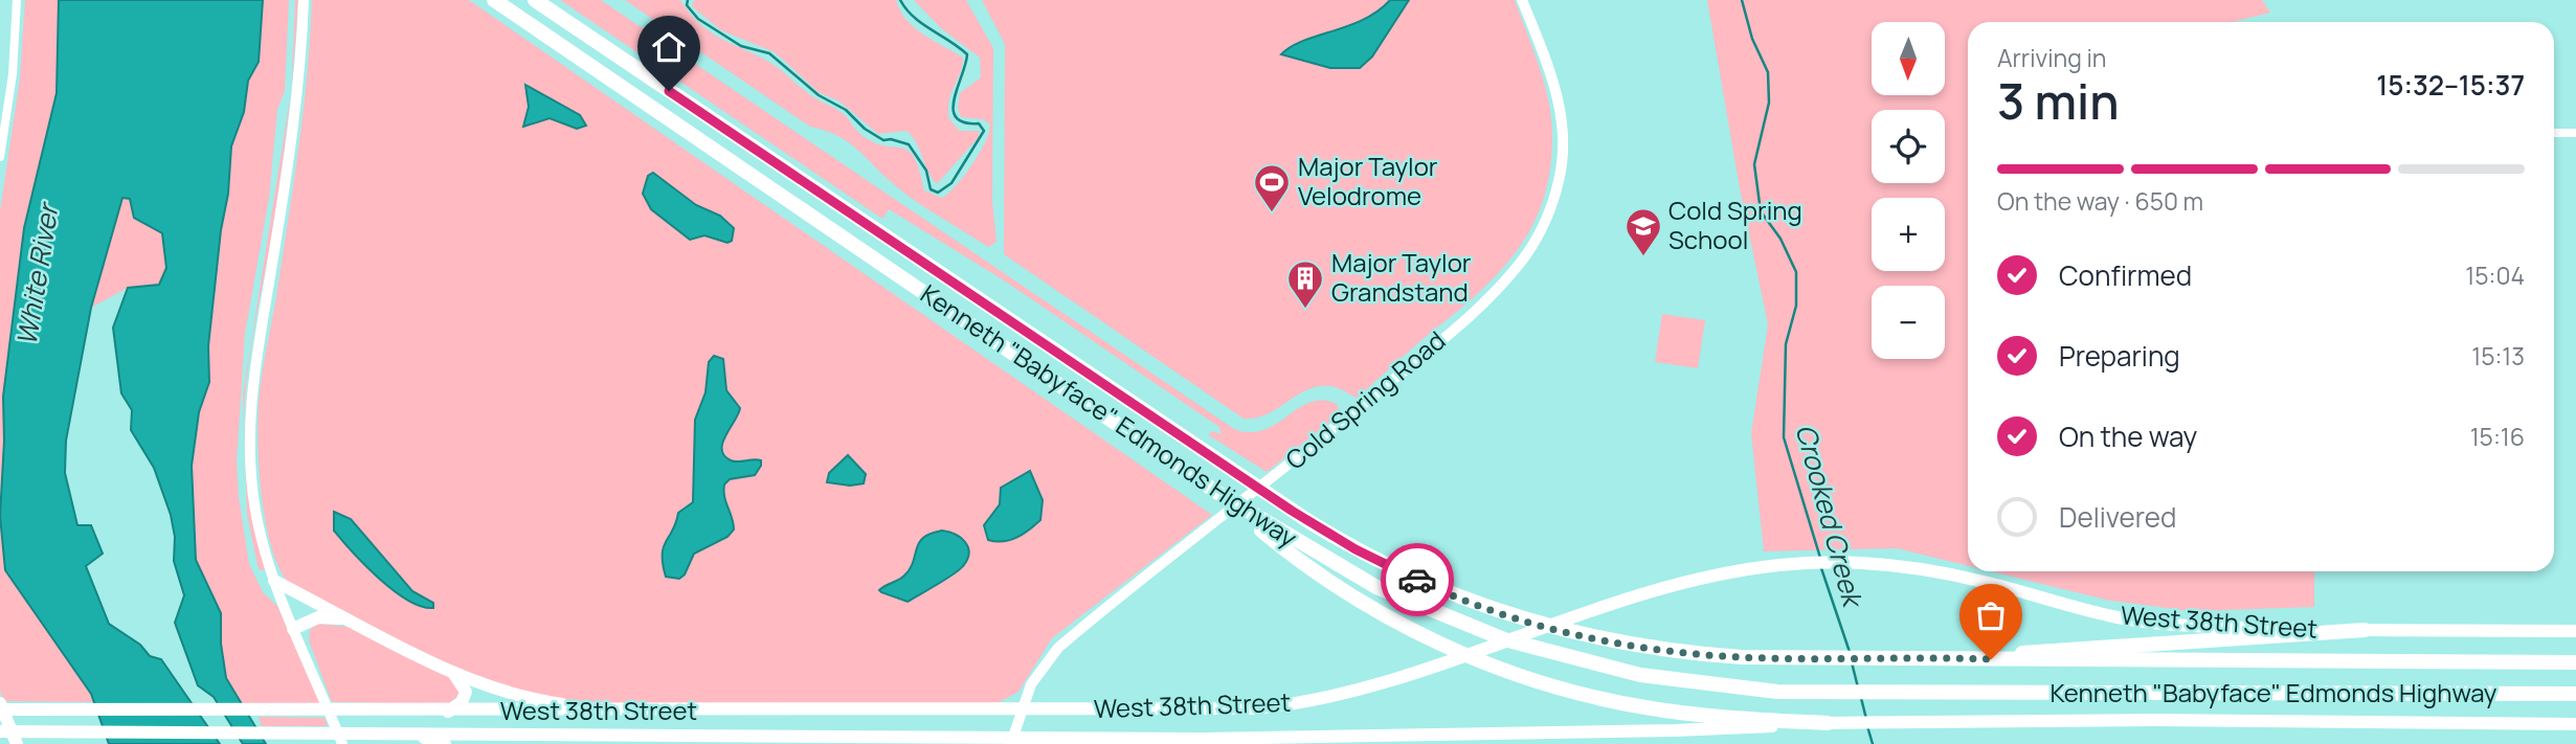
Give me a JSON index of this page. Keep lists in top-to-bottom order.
{
  "streets": {
    "highway": ["Kenneth \"Babyface\" Edmonds Highway"],
    "main road": ["West 38th Street"],
    "street": ["Cold Spring Road"]
  },
  "crossings": [
    ["Cold Spring Road", "West 38th Street"]
  ],
  "water": ["White River", "Crooked Creek"],
  "places": {
    "sports": ["Major Taylor Velodrome"],
    "school or university": ["Cold Spring School"],
    "building": ["Major Taylor Grandstand"]
  },
  "north": "bottom",
  "page": {
    "map_buttons": ["+", "−"],
    "heading": ["3 min", "Arriving in", "15:32–15:37"],
    "bar": "On the way · 650 m",
    "list": [
      ["Confirmed", "15:04"],
      ["Preparing", "15:13"],
      ["On the way", "15:16"],
      "Delivered"
    ]
  }
}
